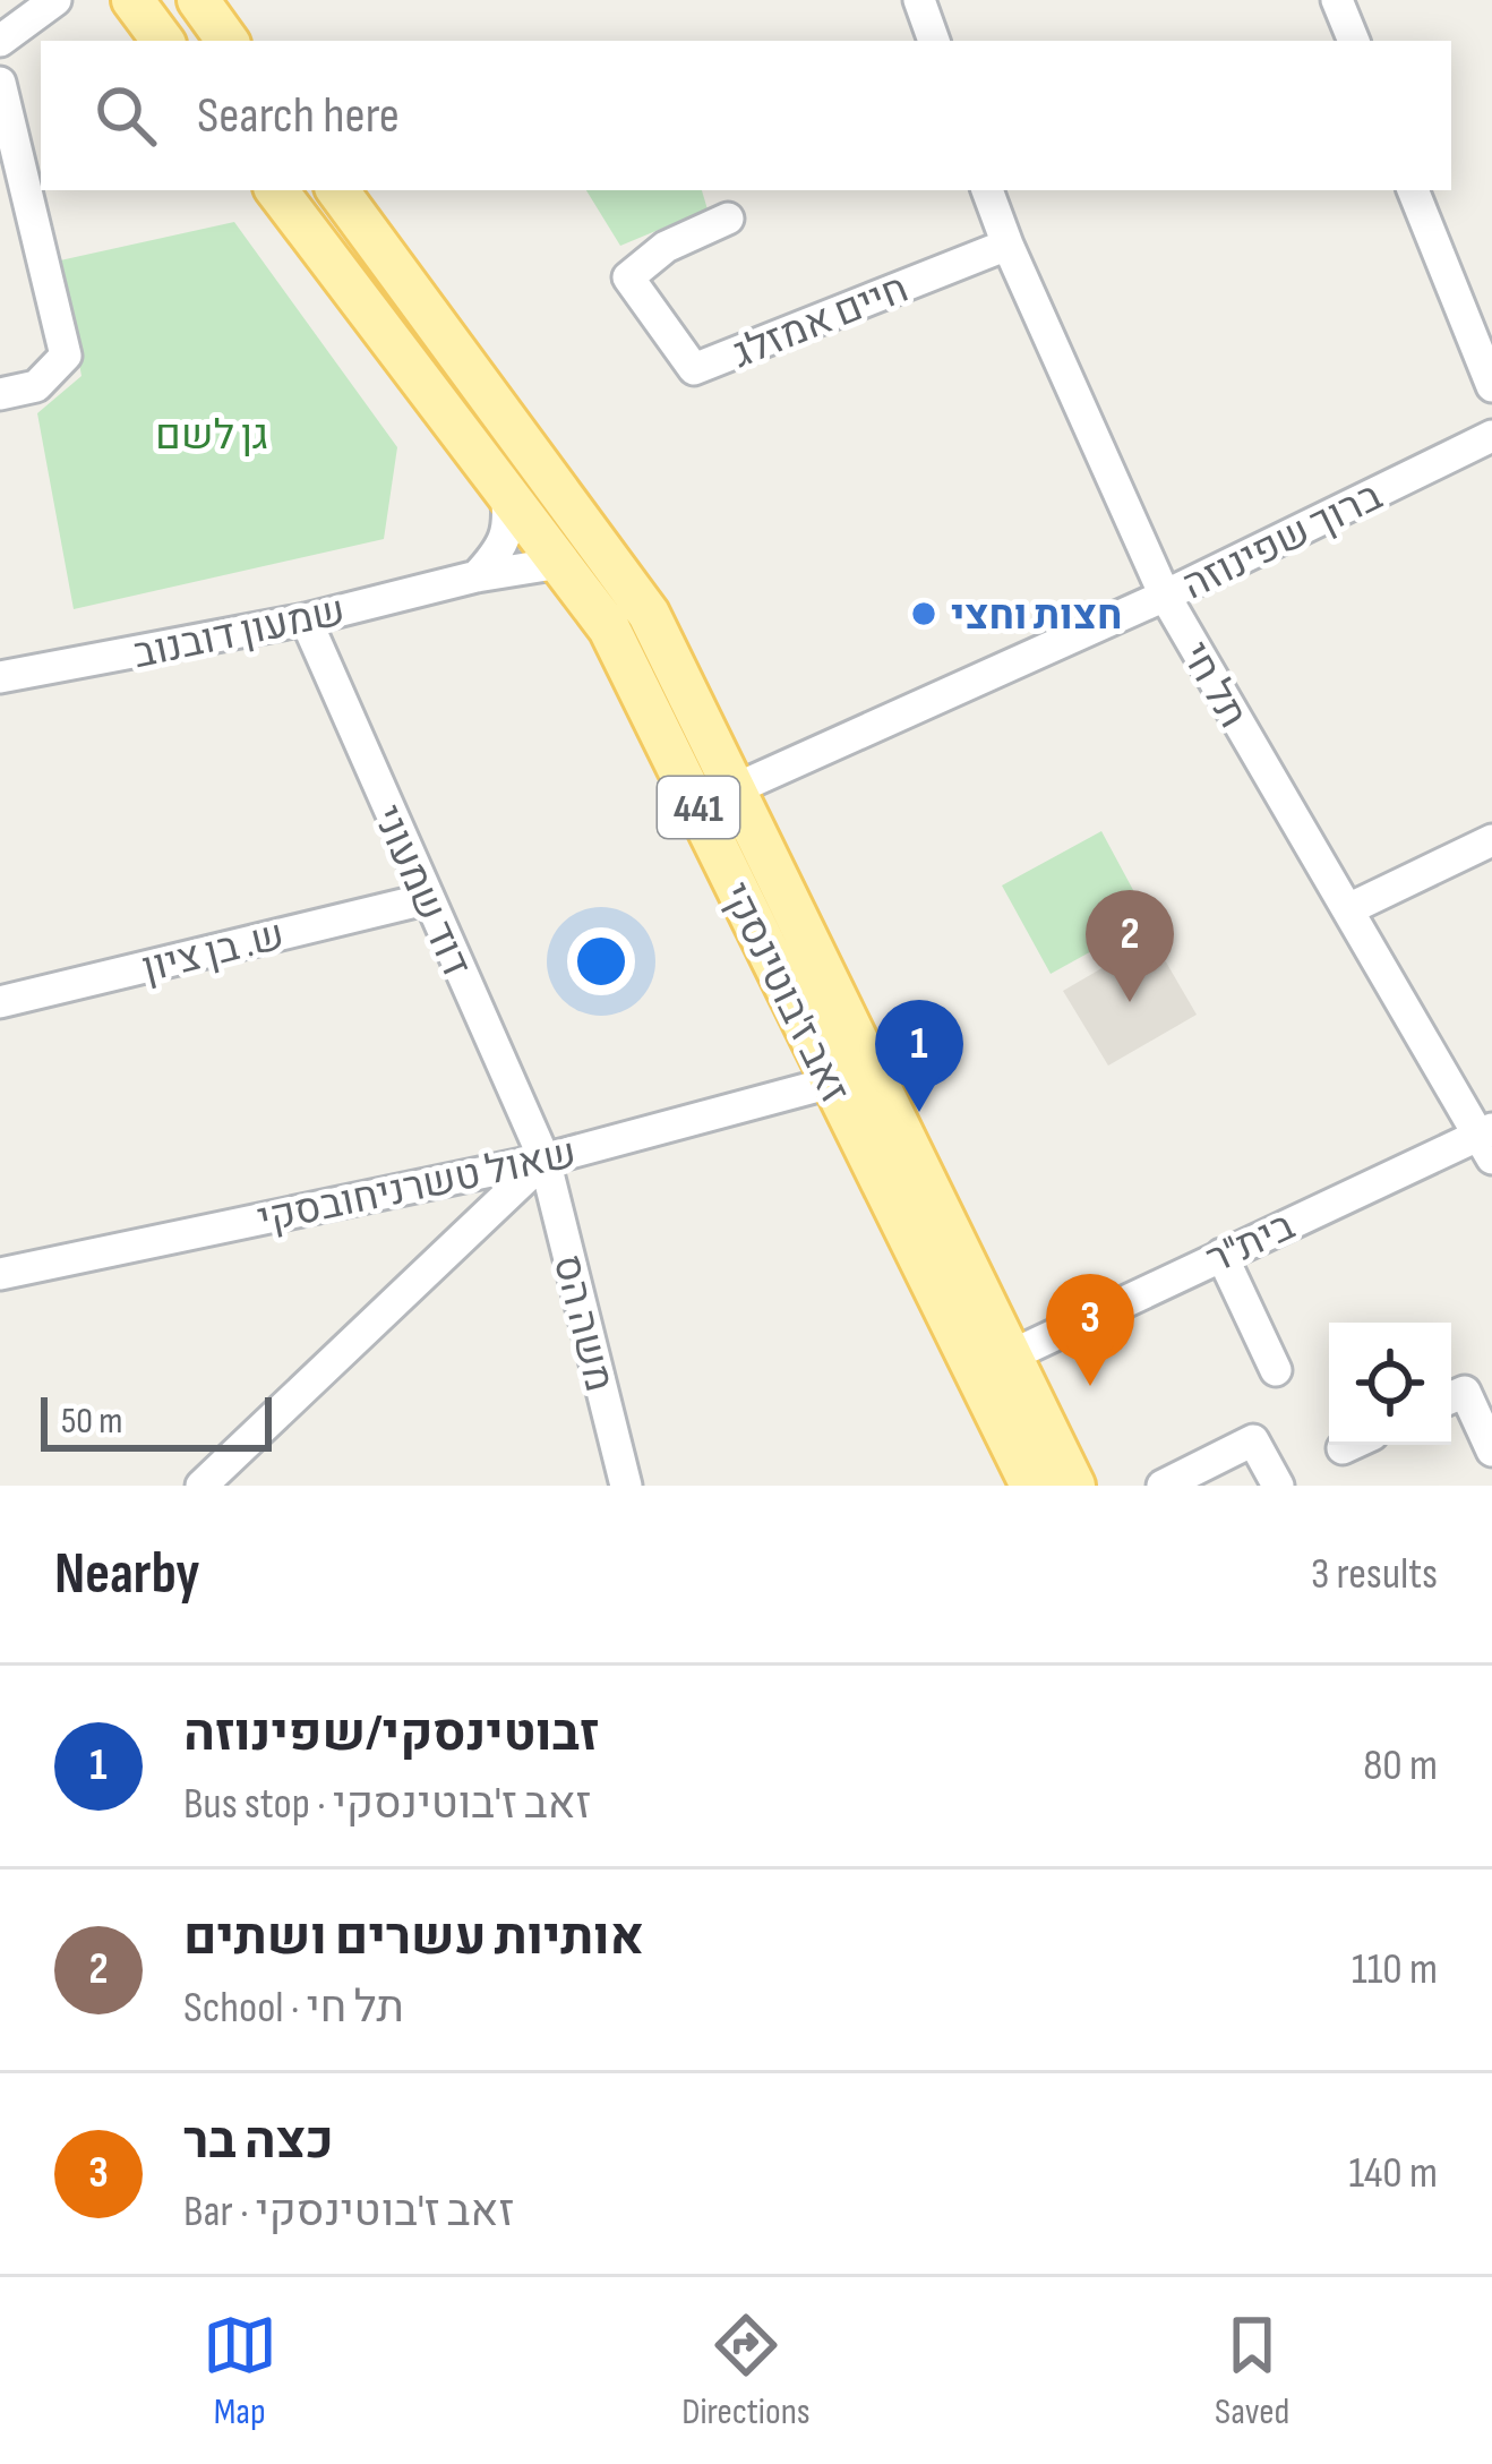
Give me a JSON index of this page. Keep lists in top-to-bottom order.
{
  "streets": {
    "main road": ["441", "זאב ז'בוטינסקי"],
    "street": [
      "חיים אמזלג",
      "ברוך שפינוזה",
      "שמעון דובנוב",
      "תל חי",
      "דוד שמעוני",
      "ש. בן ציון",
      "שאול טשרניחובסקי",
      "בית\"ר",
      "משה הס"
    ]
  },
  "crossings": [
    ["חיים אמזלג", "תל חי"],
    ["ברוך שפינוזה", "תל חי"],
    ["ברוך שפינוזה", "זאב ז'בוטינסקי"],
    ["שמעון דובנוב", "דוד שמעוני"],
    ["שמעון דובנוב", "זאב ז'בוטינסקי"],
    ["תל חי", "בית\"ר"],
    ["דוד שמעוני", "ש. בן ציון"],
    ["דוד שמעוני", "שאול טשרניחובסקי"],
    ["דוד שמעוני", "משה הס"],
    ["זאב ז'בוטינסקי", "שאול טשרניחובסקי"],
    ["זאב ז'בוטינסקי", "בית\"ר"],
    ["שאול טשרניחובסקי", "משה הס"]
  ],
  "parks": ["גן לשם"],
  "places": ["חצות וחצי"],
  "scale_bar": "50 m",
  "page": {
    "search": "Search here",
    "pins": ["2", "1", "3"],
    "scale": "50 m",
    "heading": ["Nearby", "3 results"],
    "list": [
      {
        "mark": "1",
        "name": "זבוטינסקי/שפינוזה",
        "note": "Bus stop · זאב ז'בוטינסקי",
        "value": "80 m"
      },
      {
        "mark": "2",
        "name": "אותיות עשרים ושתים",
        "note": "School · תל חי",
        "value": "110 m"
      },
      {
        "mark": "3",
        "name": "כצה בר",
        "note": "Bar · זאב ז'בוטינסקי",
        "value": "140 m"
      }
    ],
    "nav": ["Map", "Directions", "Saved"]
  }
}
